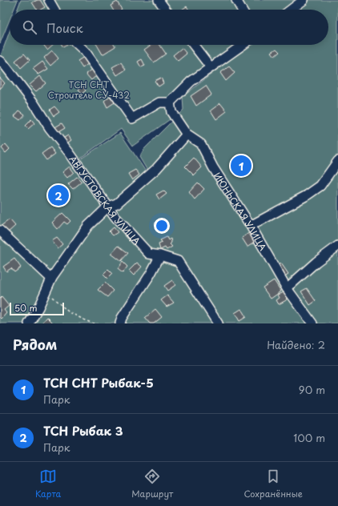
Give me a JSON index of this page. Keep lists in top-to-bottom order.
{
  "streets": {
    "street": ["АВГУСТОВСКАЯ УЛИЦА", "ИЮНЬСКАЯ УЛИЦА"]
  },
  "parks": ["ТСН СНТ Строитель СУ-432"],
  "scale_bar": "50 m",
  "page": {
    "search": "Поиск",
    "pins": ["1", "2"],
    "scale": "50 m",
    "heading": ["Рядом", "Найдено: 2"],
    "list": [
      {
        "mark": "1",
        "name": "ТСН СНТ Рыбак-5",
        "note": "Парк",
        "value": "90 m"
      },
      {
        "mark": "2",
        "name": "ТСН Рыбак 3",
        "note": "Парк",
        "value": "100 m"
      }
    ],
    "nav": ["Карта", "Маршрут", "Сохранённые"]
  }
}
